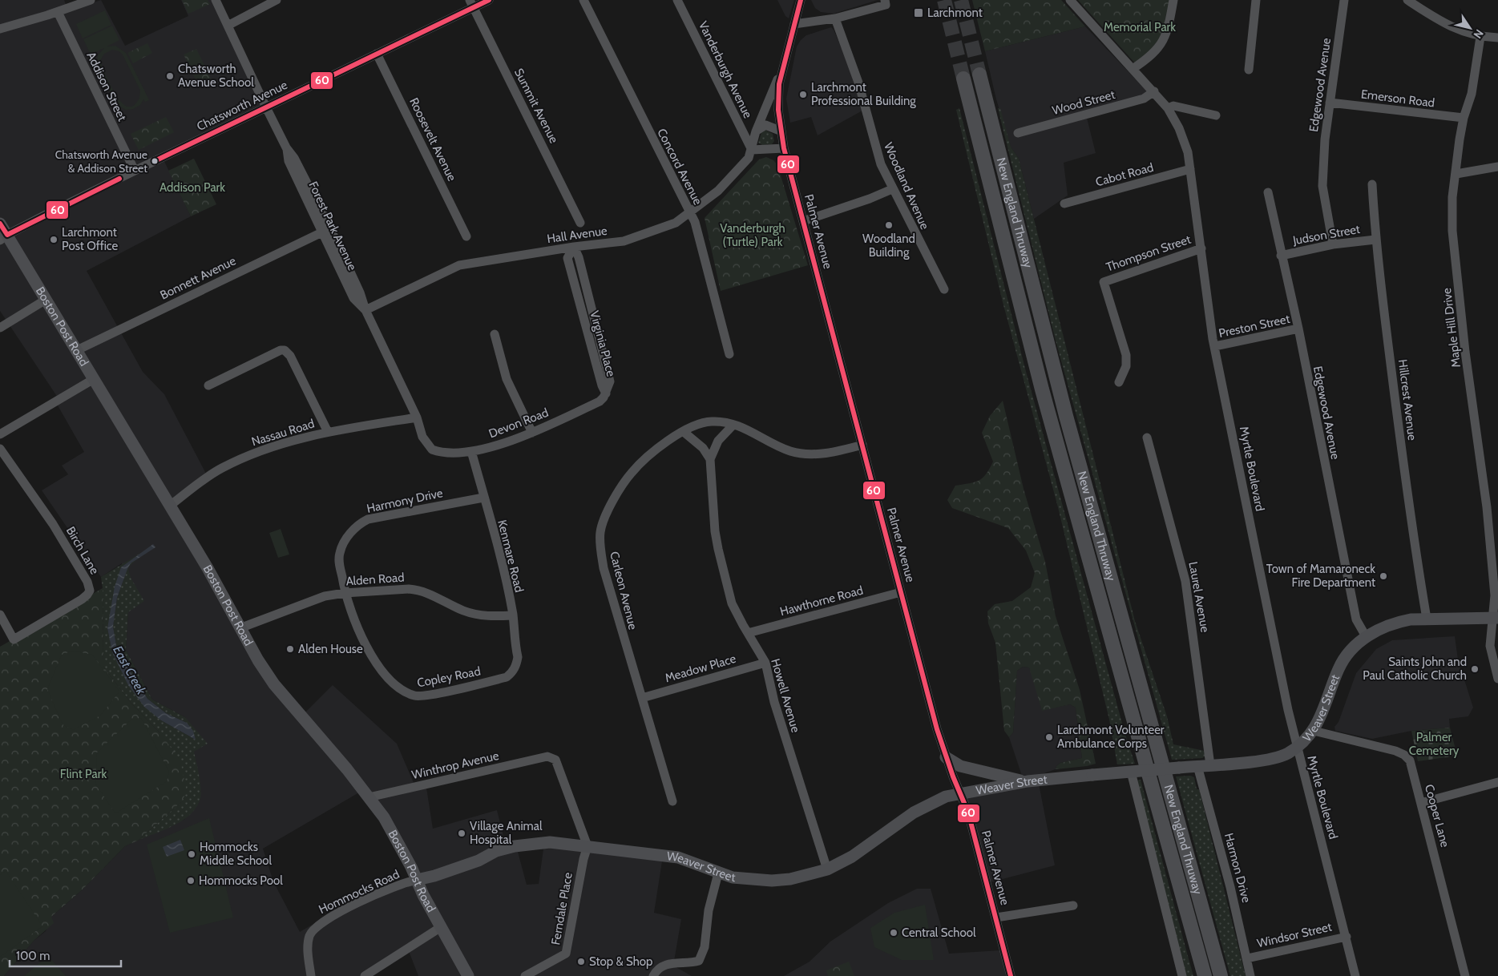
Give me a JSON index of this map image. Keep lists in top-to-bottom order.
{
  "streets": {
    "highway": ["New England Thruway"],
    "main road": ["Boston Post Road", "Weaver Street"],
    "street": [
      "Vanderburgh Avenue",
      "Edgewood Avenue",
      "Addison Street",
      "Emerson Road",
      "Wood Street",
      "Chatsworth Avenue",
      "Summit Avenue",
      "Roosevelt Avenue",
      "Concord Avenue",
      "Cabot Road",
      "Woodland Avenue",
      "Forest Park Avenue",
      "Palmer Avenue",
      "Hall Avenue",
      "Judson Street",
      "Thompson Street",
      "Bonnett Avenue",
      "Preston Street",
      "Maple Hill Drive",
      "Virginia Place",
      "Hillcrest Avenue",
      "Devon Road",
      "Nassau Road",
      "Myrtle Boulevard",
      "Harmony Drive",
      "Birch Lane",
      "Kenmare Road",
      "Alden Road",
      "Carleon Avenue",
      "Laurel Avenue",
      "Hawthorne Road",
      "Meadow Place",
      "Copley Road",
      "Howell Avenue",
      "Winthrop Avenue",
      "Cooper Lane",
      "Harmon Drive",
      "Hommocks Road",
      "Ferndale Place",
      "Windsor Street"
    ]
  },
  "crossings": [
    ["Vanderburgh Avenue", "Hall Avenue"],
    ["Edgewood Avenue", "Emerson Road"],
    ["Edgewood Avenue", "Judson Street"],
    ["Edgewood Avenue", "Preston Street"],
    ["Edgewood Avenue", "Weaver Street"],
    ["Addison Street", "Chatsworth Avenue"],
    ["Emerson Road", "Maple Hill Drive"],
    ["Wood Street", "Myrtle Boulevard"],
    ["Chatsworth Avenue", "Summit Avenue"],
    ["Chatsworth Avenue", "Roosevelt Avenue"],
    ["Chatsworth Avenue", "Forest Park Avenue"],
    ["Chatsworth Avenue", "Boston Post Road"],
    ["Concord Avenue", "Hall Avenue"],
    ["Cabot Road", "Myrtle Boulevard"],
    ["Forest Park Avenue", "Hall Avenue"],
    ["Forest Park Avenue", "Bonnett Avenue"],
    ["Forest Park Avenue", "Devon Road"],
    ["Forest Park Avenue", "Nassau Road"],
    ["Palmer Avenue", "Hall Avenue"],
    ["Palmer Avenue", "Carleon Avenue"],
    ["Palmer Avenue", "Hawthorne Road"],
    ["Palmer Avenue", "Weaver Street"],
    ["Hall Avenue", "Virginia Place"],
    ["Judson Street", "Hillcrest Avenue"],
    ["Thompson Street", "Myrtle Boulevard"],
    ["Bonnett Avenue", "Boston Post Road"],
    ["Boston Post Road", "Nassau Road"],
    ["Boston Post Road", "Alden Road"],
    ["Boston Post Road", "Weaver Street"],
    ["Boston Post Road", "Winthrop Avenue"],
    ["Boston Post Road", "Hommocks Road"],
    ["Preston Street", "Myrtle Boulevard"],
    ["Maple Hill Drive", "Weaver Street"],
    ["Virginia Place", "Devon Road"],
    ["Hillcrest Avenue", "Weaver Street"],
    ["Devon Road", "Kenmare Road"],
    ["Myrtle Boulevard", "Weaver Street"],
    ["Myrtle Boulevard", "Windsor Street"],
    ["Harmony Drive", "Kenmare Road"],
    ["Harmony Drive", "Alden Road"],
    ["Harmony Drive", "Copley Road"],
    ["Kenmare Road", "Alden Road"],
    ["Kenmare Road", "Copley Road"],
    ["Alden Road", "Copley Road"],
    ["Carleon Avenue", "Meadow Place"],
    ["Carleon Avenue", "Howell Avenue"],
    ["Laurel Avenue", "Weaver Street"],
    ["Laurel Avenue", "Harmon Drive"],
    ["Hawthorne Road", "Howell Avenue"],
    ["Meadow Place", "Howell Avenue"],
    ["Howell Avenue", "Weaver Street"],
    ["Weaver Street", "Winthrop Avenue"],
    ["Weaver Street", "Cooper Lane"],
    ["Weaver Street", "Harmon Drive"],
    ["Weaver Street", "Hommocks Road"],
    ["Weaver Street", "Ferndale Place"],
    ["Winthrop Avenue", "Ferndale Place"],
    ["Harmon Drive", "Windsor Street"]
  ],
  "water": ["East Creek"],
  "parks": [
    "Memorial Park",
    "Addison Park",
    "Vanderburgh (Turtle) Park",
    "Palmer Cemetery",
    "Flint Park"
  ],
  "places": {
    "transit": ["Larchmont"],
    "other": [
      "Chatsworth Avenue School",
      "Larchmont Professional Building",
      "Chatsworth Avenue & Addison Street",
      "Woodland Building",
      "Larchmont Post Office",
      "Town of Mamaroneck Fire Department",
      "Alden House",
      "Saints John and Paul Catholic Church",
      "Larchmont Volunteer Ambulance Corps",
      "Village Animal Hospital",
      "Hommocks Middle School",
      "Hommocks Pool",
      "Central School",
      "Stop & Shop"
    ]
  },
  "lines": ["transit line 60"],
  "scale_bar": "100 m",
  "north": "bottom right"
}
